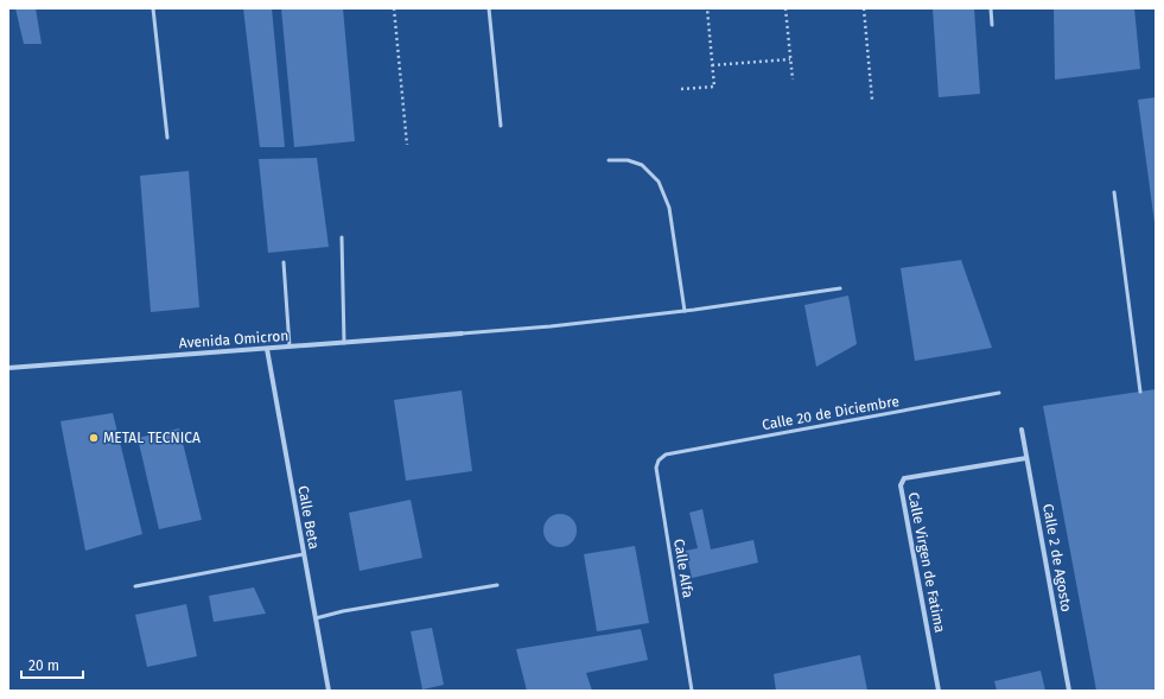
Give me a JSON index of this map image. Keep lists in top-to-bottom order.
{
  "streets": {
    "street": [
      "Avenida Omicron",
      "Calle Beta",
      "Calle 2 de Agosto",
      "Calle Virgen de Fatima"
    ],
    "lane": ["Calle 20 de Diciembre", "Calle Alfa"]
  },
  "crossings": [
    ["Avenida Omicron", "Calle Beta"],
    ["Calle 20 de Diciembre", "Calle Alfa"],
    ["Calle 2 de Agosto", "Calle Virgen de Fatima"]
  ],
  "places": ["METAL TECNICA"],
  "scale_bar": "20 m"
}
